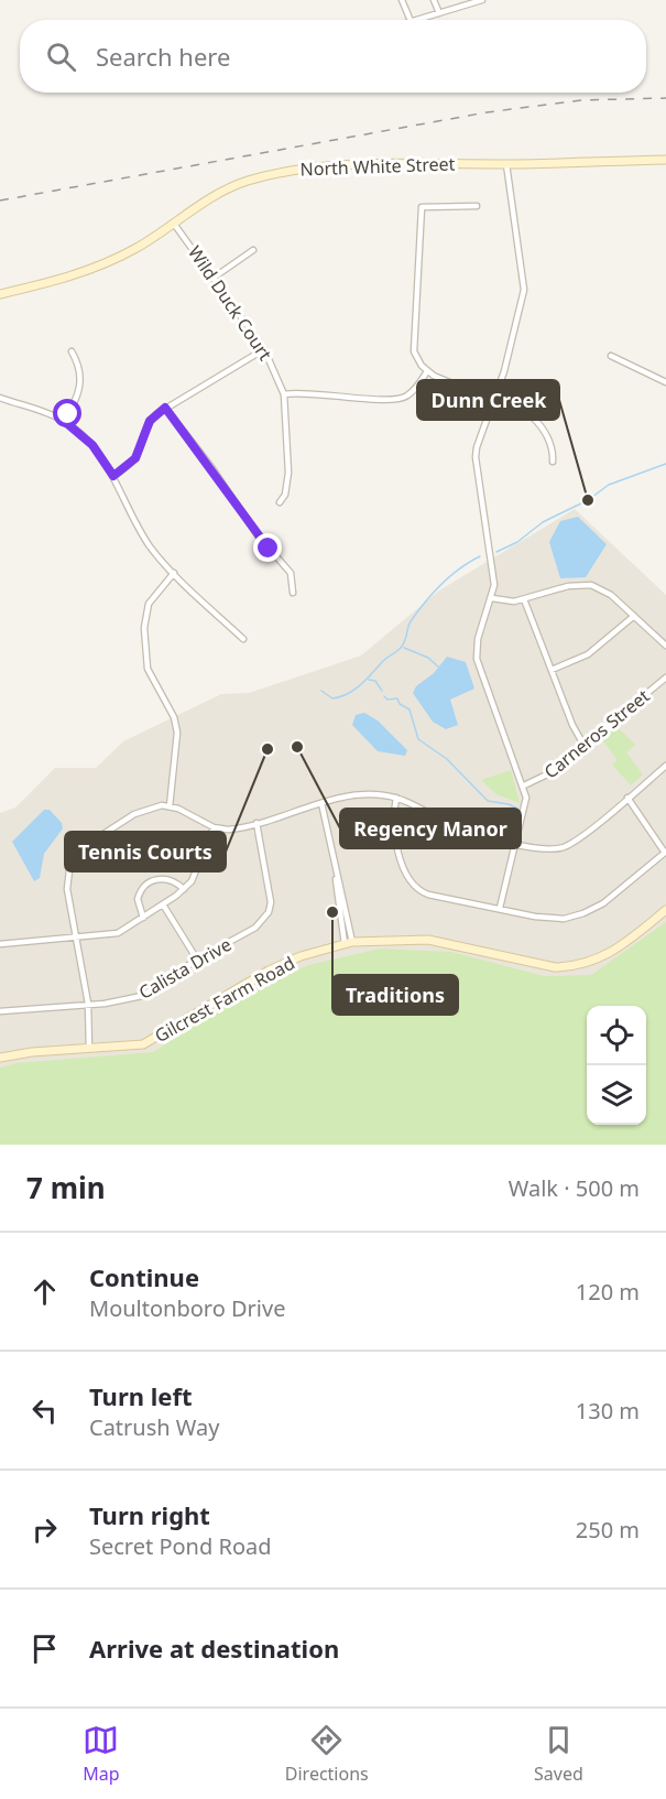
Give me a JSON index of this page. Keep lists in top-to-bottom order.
{
  "streets": {
    "main road": ["North White Street", "Gilcrest Farm Road"],
    "street": ["Wild Duck Court", "Carneros Street", "Calista Drive"]
  },
  "crossings": [
    ["North White Street", "Wild Duck Court"]
  ],
  "places": [
    "Dunn Creek",
    "Regency Manor",
    "Tennis Courts",
    "Traditions"
  ],
  "page": {
    "search": "Search here",
    "heading": ["7 min", "Walk · 500 m"],
    "list": [
      ["Continue", "Moultonboro Drive", "120 m"],
      ["Turn left", "Catrush Way", "130 m"],
      ["Turn right", "Secret Pond Road", "250 m"],
      "Arrive at destination"
    ],
    "nav": ["Map", "Directions", "Saved"]
  }
}
